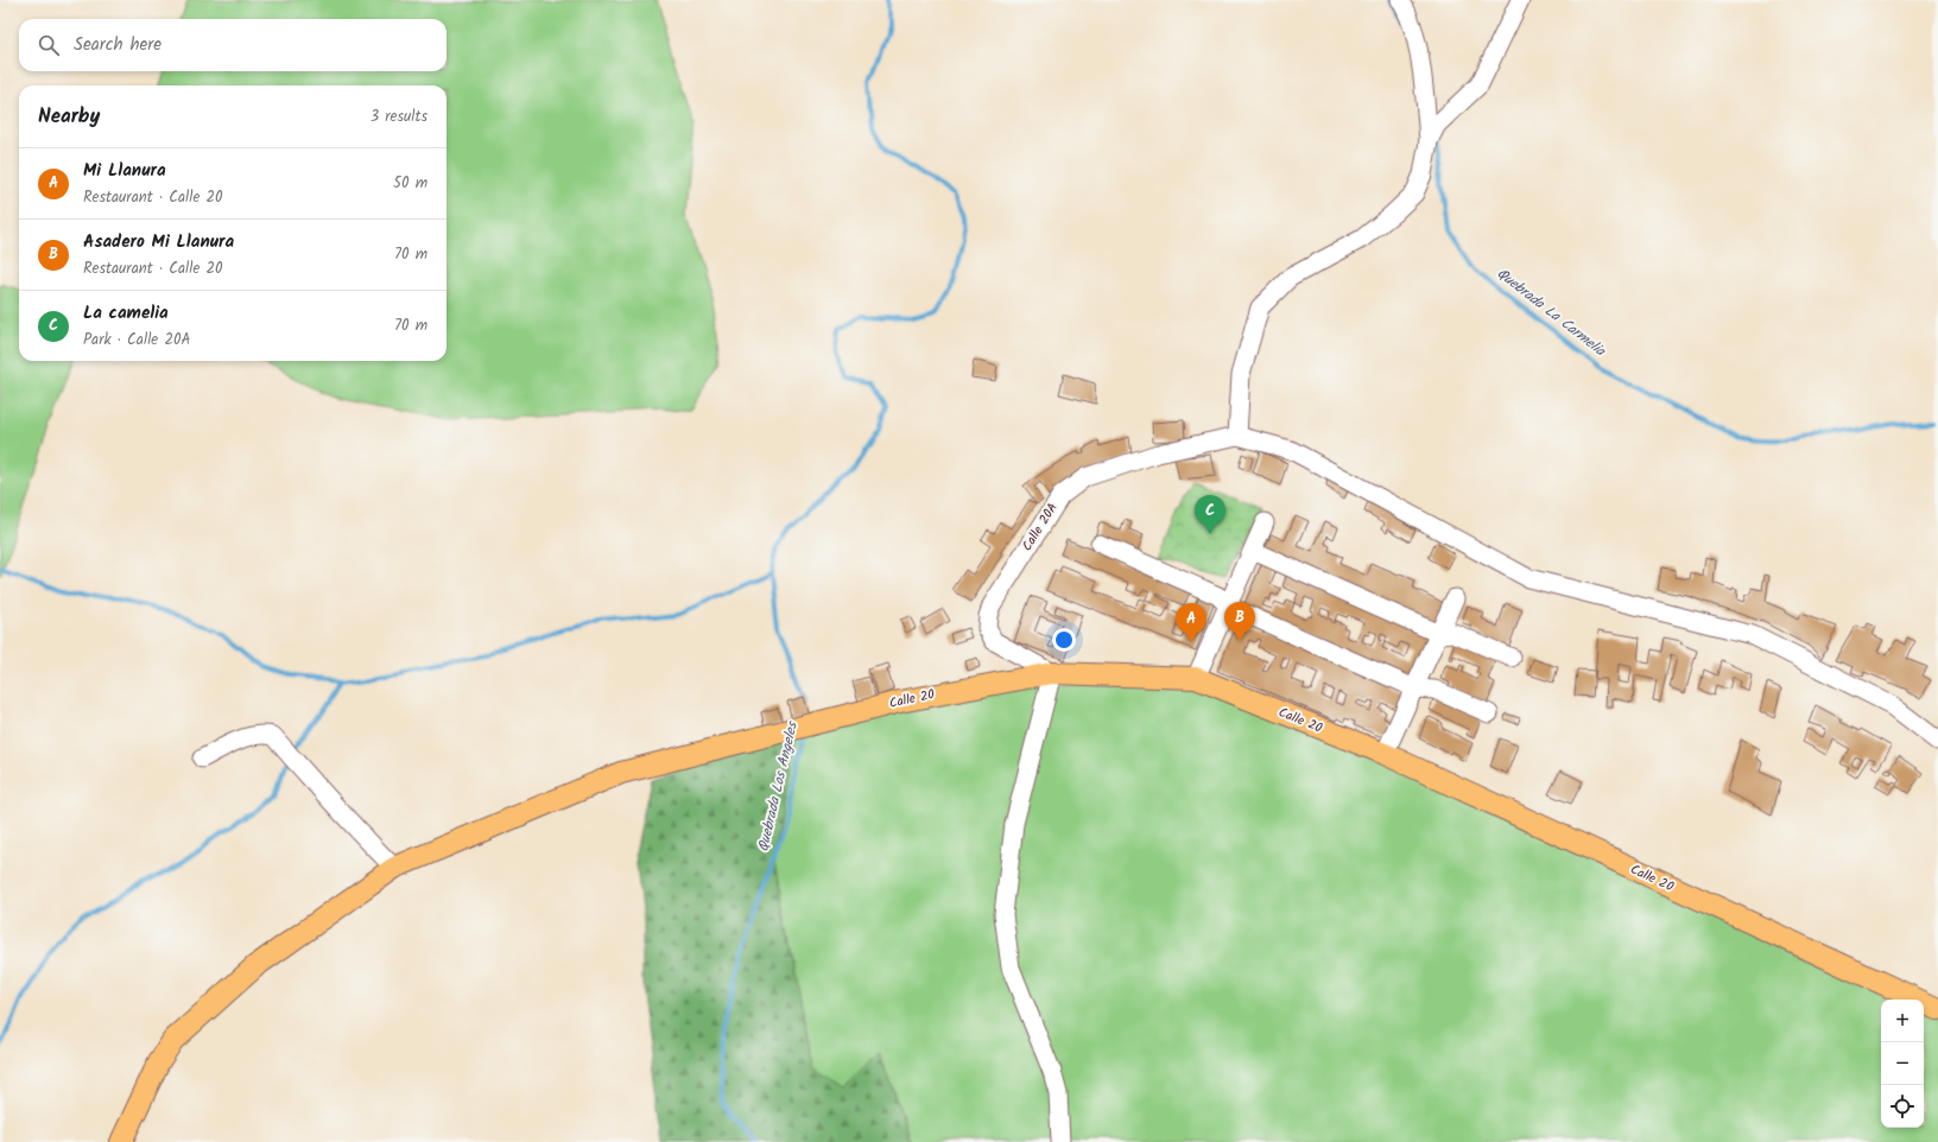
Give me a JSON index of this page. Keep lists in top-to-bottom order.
{
  "streets": {
    "main road": ["Calle 20"],
    "street": ["Calle 20A"]
  },
  "crossings": [
    ["Calle 20A", "Calle 20"]
  ],
  "water": ["Quebrada La Carmelia", "Quebrada Los Angeles"],
  "page": {
    "search": "Search here",
    "heading": ["Nearby", "3 results"],
    "list": [
      {
        "mark": "A",
        "name": "Mi Llanura",
        "note": "Restaurant · Calle 20",
        "value": "50 m"
      },
      {
        "mark": "B",
        "name": "Asadero Mi Llanura",
        "note": "Restaurant · Calle 20",
        "value": "70 m"
      },
      {
        "mark": "C",
        "name": "La camelia",
        "note": "Park · Calle 20A",
        "value": "70 m"
      }
    ],
    "pins": ["C", "B", "A"],
    "map_buttons": ["+", "−"]
  }
}
